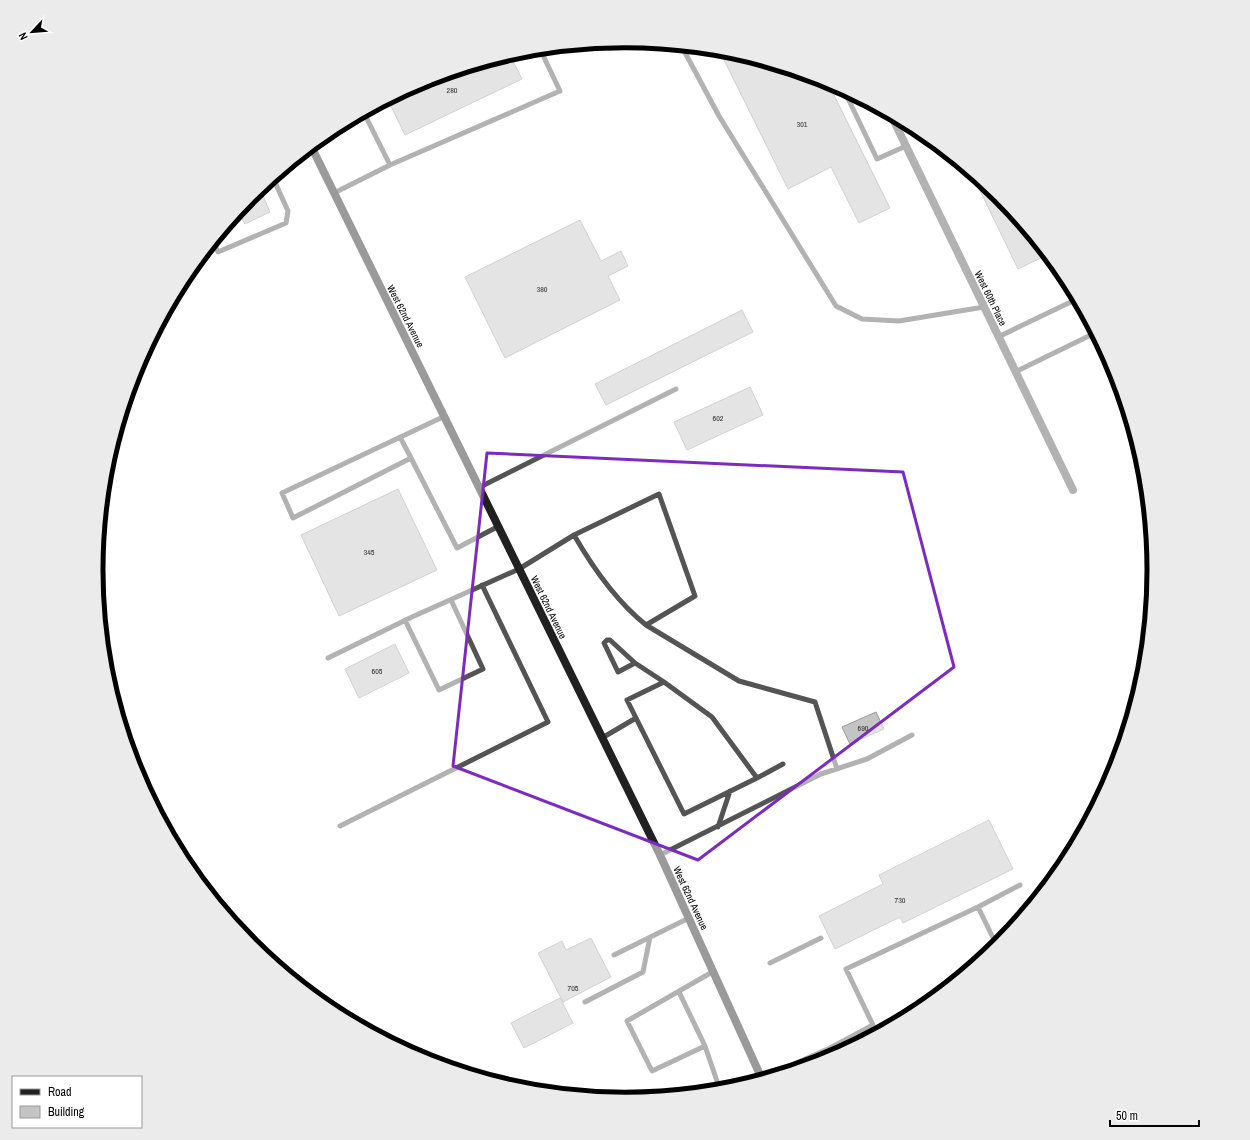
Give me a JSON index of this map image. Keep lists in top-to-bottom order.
{
  "streets": {
    "street": ["West 60th Place", "West 62nd Avenue"]
  },
  "house_numbers": [
    "280",
    "301",
    "380",
    "602",
    "345",
    "605",
    "690",
    "730",
    "705"
  ],
  "legend": ["Road", "Building"],
  "scale_bar": "50 m",
  "north": "bottom left"
}
